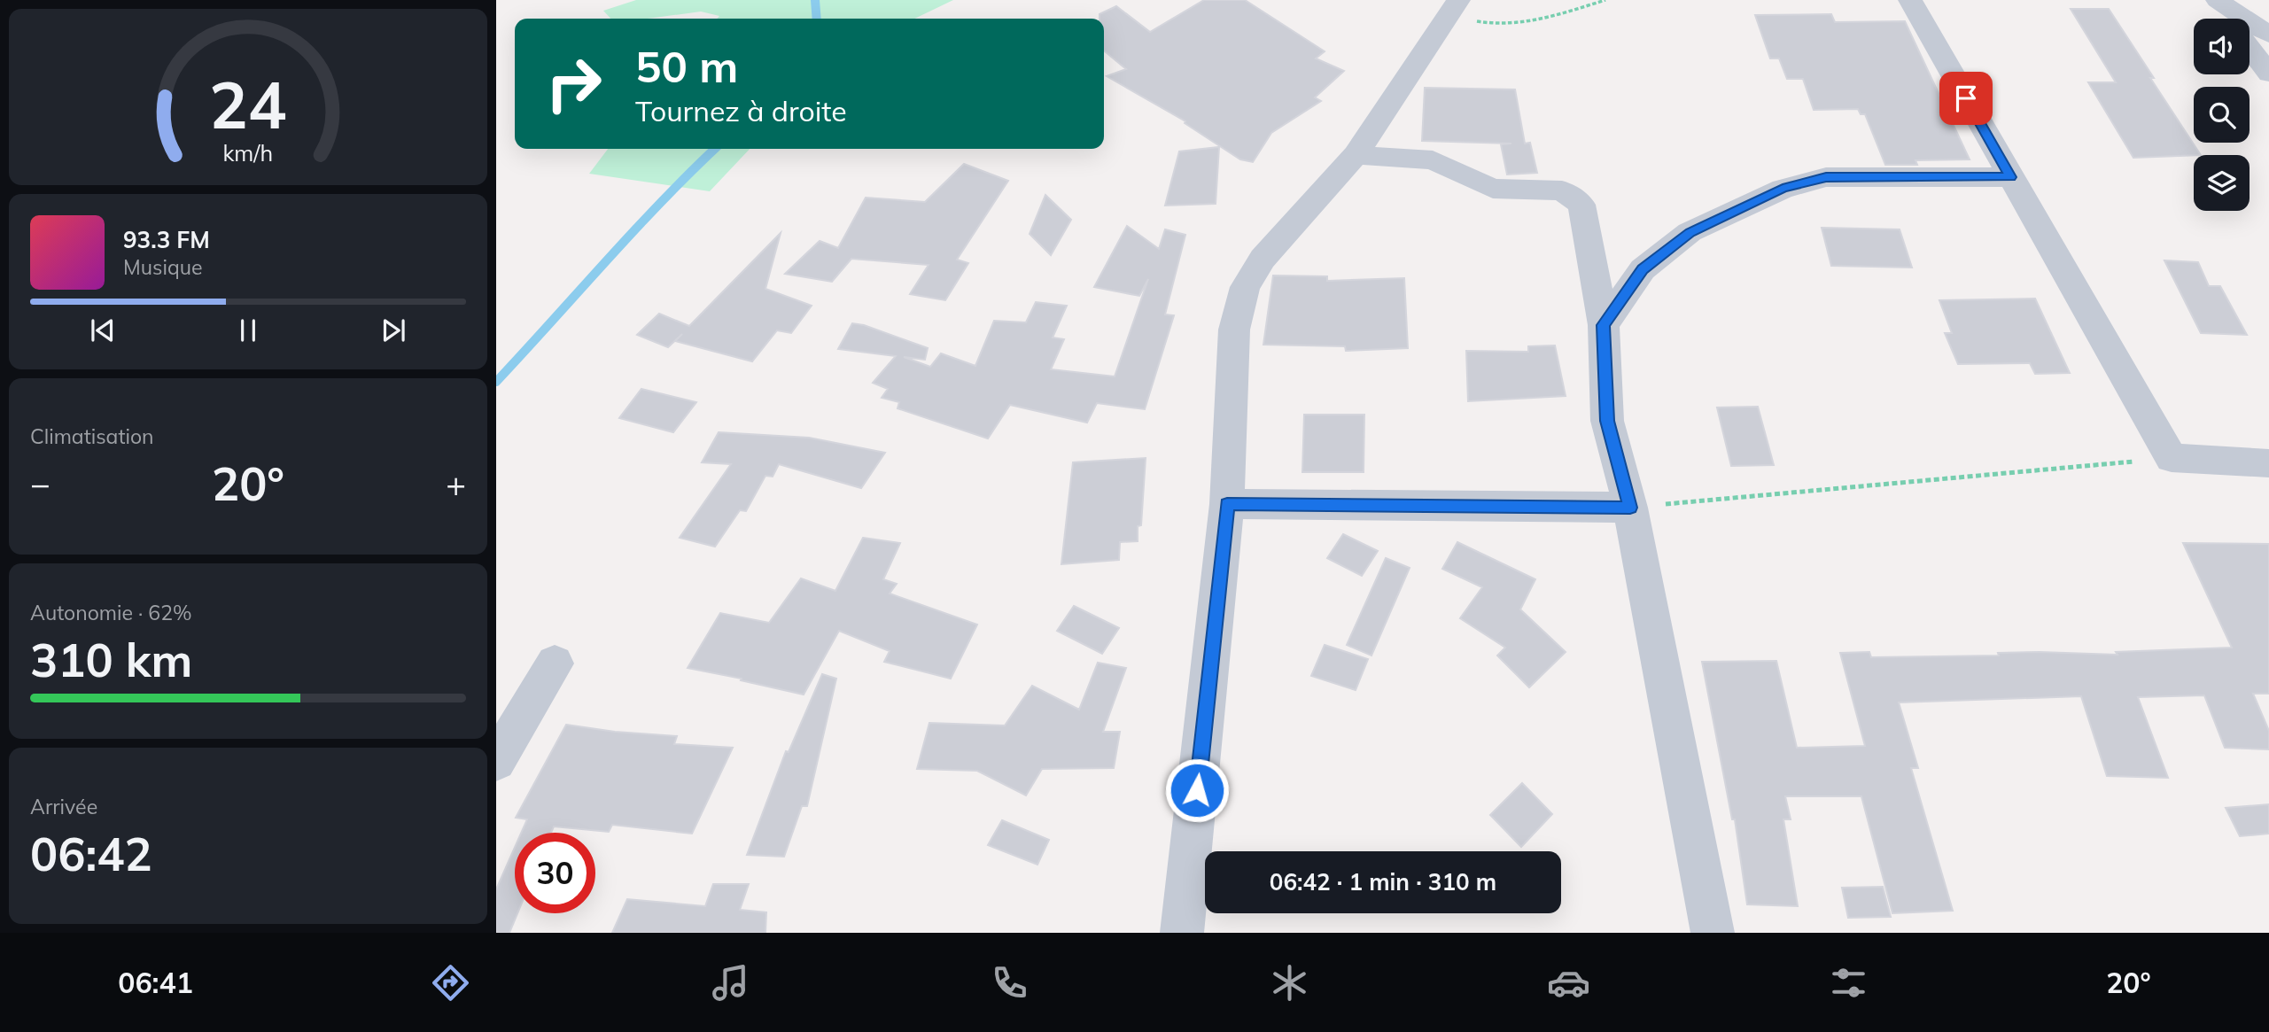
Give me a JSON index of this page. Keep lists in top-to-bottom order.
{
  "page": {
    "turn": ["50 m", "Tournez à droite"],
    "song": ["93.3 FM", "Musique"],
    "tile": [
      "Climatisation",
      ["Autonomie · 62%", "310 km"],
      ["Arrivée", "06:42"]
    ],
    "heat": ["−", "20°", "+"],
    "limit": "30",
    "trip": "06:42 · 1 min · 310 m",
    "tabs": ["06:41", "20°"],
    "gauge": ["24", "km/h"]
  }
}
